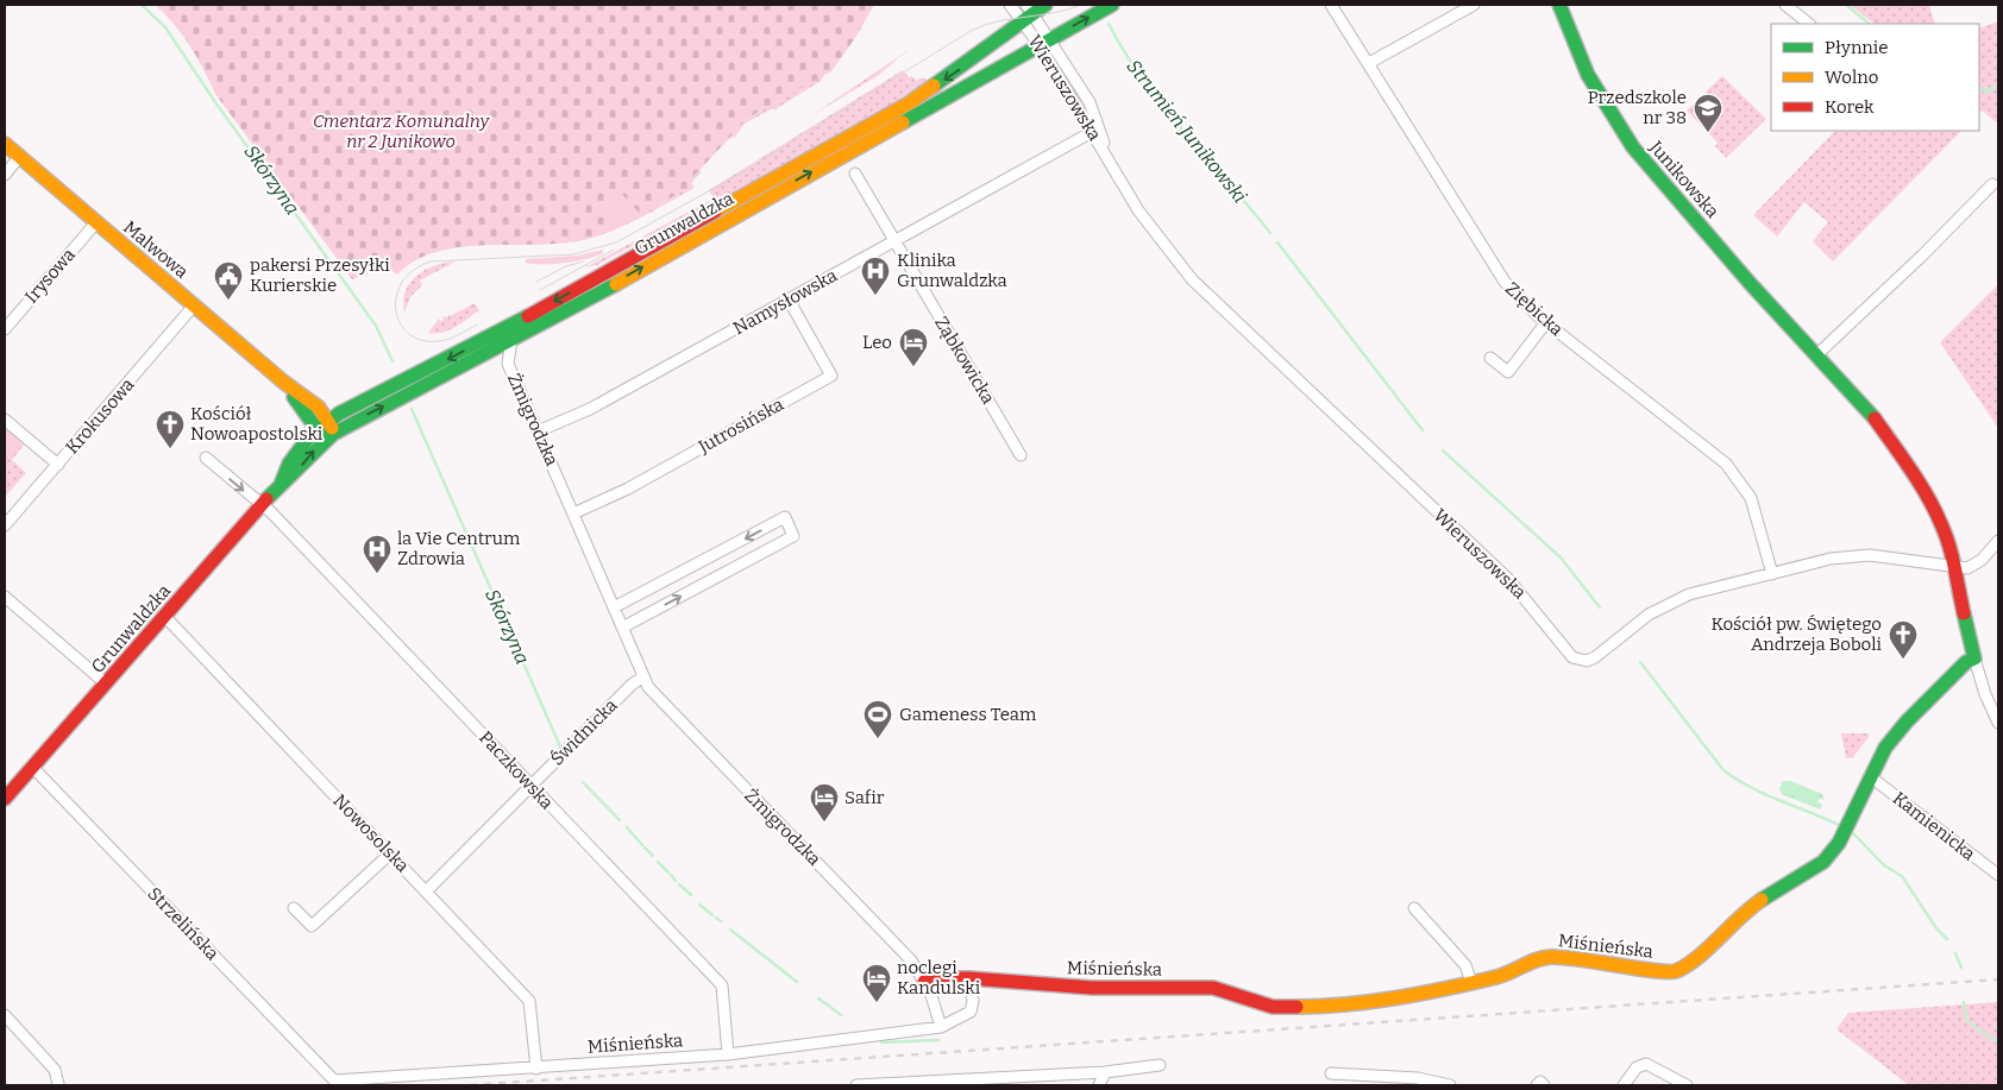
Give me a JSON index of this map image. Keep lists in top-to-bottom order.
{
  "streets": {
    "street": [
      "Wieruszowska",
      "Junikowska",
      "Grunwaldzka",
      "Malwowa",
      "Irysowa",
      "Namysłowska",
      "Ziębicka",
      "Ząbkowicka",
      "Krokusowa",
      "Żmigrodzka",
      "Jutrosińska",
      "Świdnicka",
      "Paczkowska",
      "Kamienicka",
      "Nowosolska",
      "Strzelińska",
      "Miśnieńska"
    ]
  },
  "crossings": [
    ["Wieruszowska", "Junikowska"],
    ["Wieruszowska", "Grunwaldzka"],
    ["Wieruszowska", "Namysłowska"],
    ["Wieruszowska", "Ziębicka"],
    ["Grunwaldzka", "Malwowa"],
    ["Grunwaldzka", "Żmigrodzka"],
    ["Grunwaldzka", "Paczkowska"],
    ["Grunwaldzka", "Nowosolska"],
    ["Grunwaldzka", "Strzelińska"],
    ["Malwowa", "Irysowa"],
    ["Malwowa", "Krokusowa"],
    ["Namysłowska", "Ząbkowicka"],
    ["Namysłowska", "Żmigrodzka"],
    ["Namysłowska", "Jutrosińska"],
    ["Żmigrodzka", "Jutrosińska"],
    ["Żmigrodzka", "Świdnicka"],
    ["Żmigrodzka", "Miśnieńska"],
    ["Świdnicka", "Paczkowska"],
    ["Świdnicka", "Nowosolska"],
    ["Paczkowska", "Miśnieńska"],
    ["Kamienicka", "Miśnieńska"],
    ["Nowosolska", "Miśnieńska"],
    ["Strzelińska", "Miśnieńska"]
  ],
  "water": ["Strumień Junikowski", "Skórzyna"],
  "parks": ["Cmentarz Komunalny nr 2 Junikowo"],
  "places": {
    "school or university": ["Przedszkole nr 38"],
    "hospital": ["Klinika Grunwaldzka", "la Vie Centrum Zdrowia"],
    "public building": ["pakersi Przesyłki Kurierskie"],
    "hotel": ["Leo", "Safir", "noclegi Kandulski"],
    "church": ["Kościół Nowoapostolski", "Kościół pw. Świętego Andrzeja Boboli"],
    "sports": ["Gameness Team"]
  },
  "legend": ["Płynnie", "Wolno", "Korek"]
}
